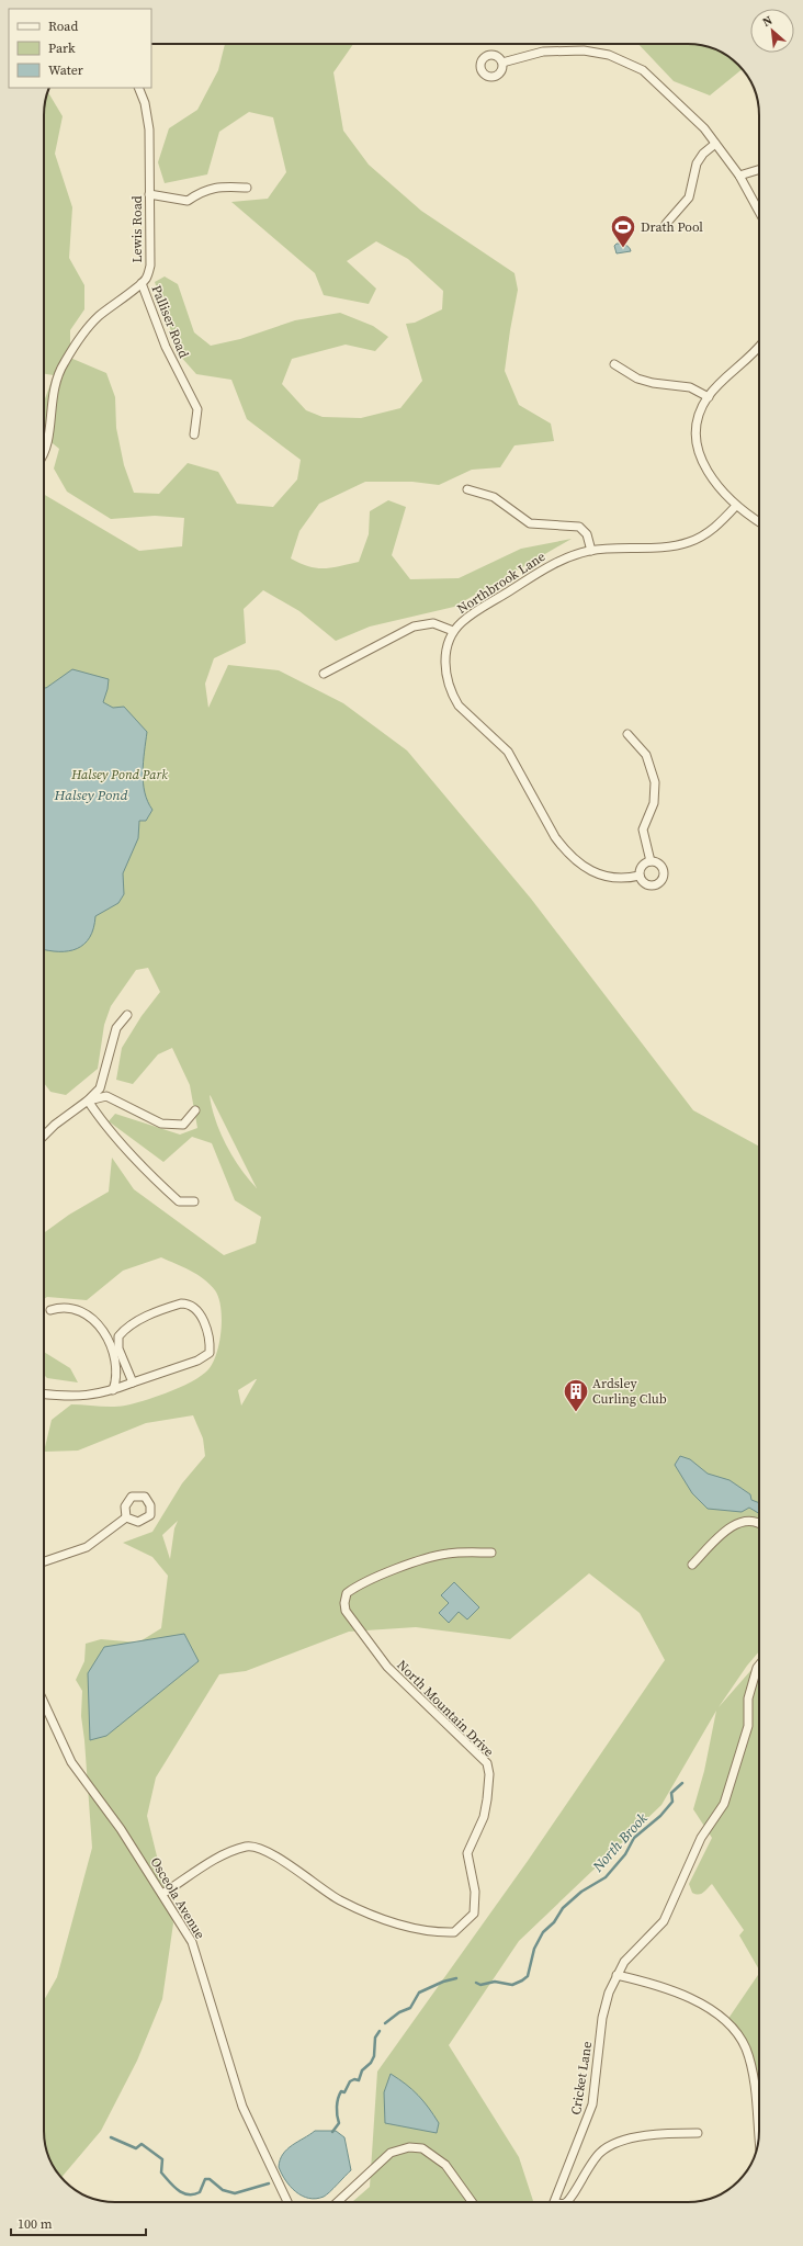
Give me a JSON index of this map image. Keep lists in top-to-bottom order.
{
  "streets": {
    "street": [
      "Lewis Road",
      "Palliser Road",
      "Northbrook Lane",
      "North Mountain Drive",
      "Osceola Avenue",
      "Cricket Lane"
    ]
  },
  "crossings": [
    ["Lewis Road", "Palliser Road"],
    ["North Mountain Drive", "Osceola Avenue"]
  ],
  "water": ["Halsey Pond", "North Brook"],
  "parks": ["Halsey Pond Park"],
  "places": {
    "sports": ["Drath Pool"],
    "building": ["Ardsley Curling Club"]
  },
  "legend": ["Road", "Park", "Water"],
  "scale_bar": "100 m",
  "north": "top left"
}
